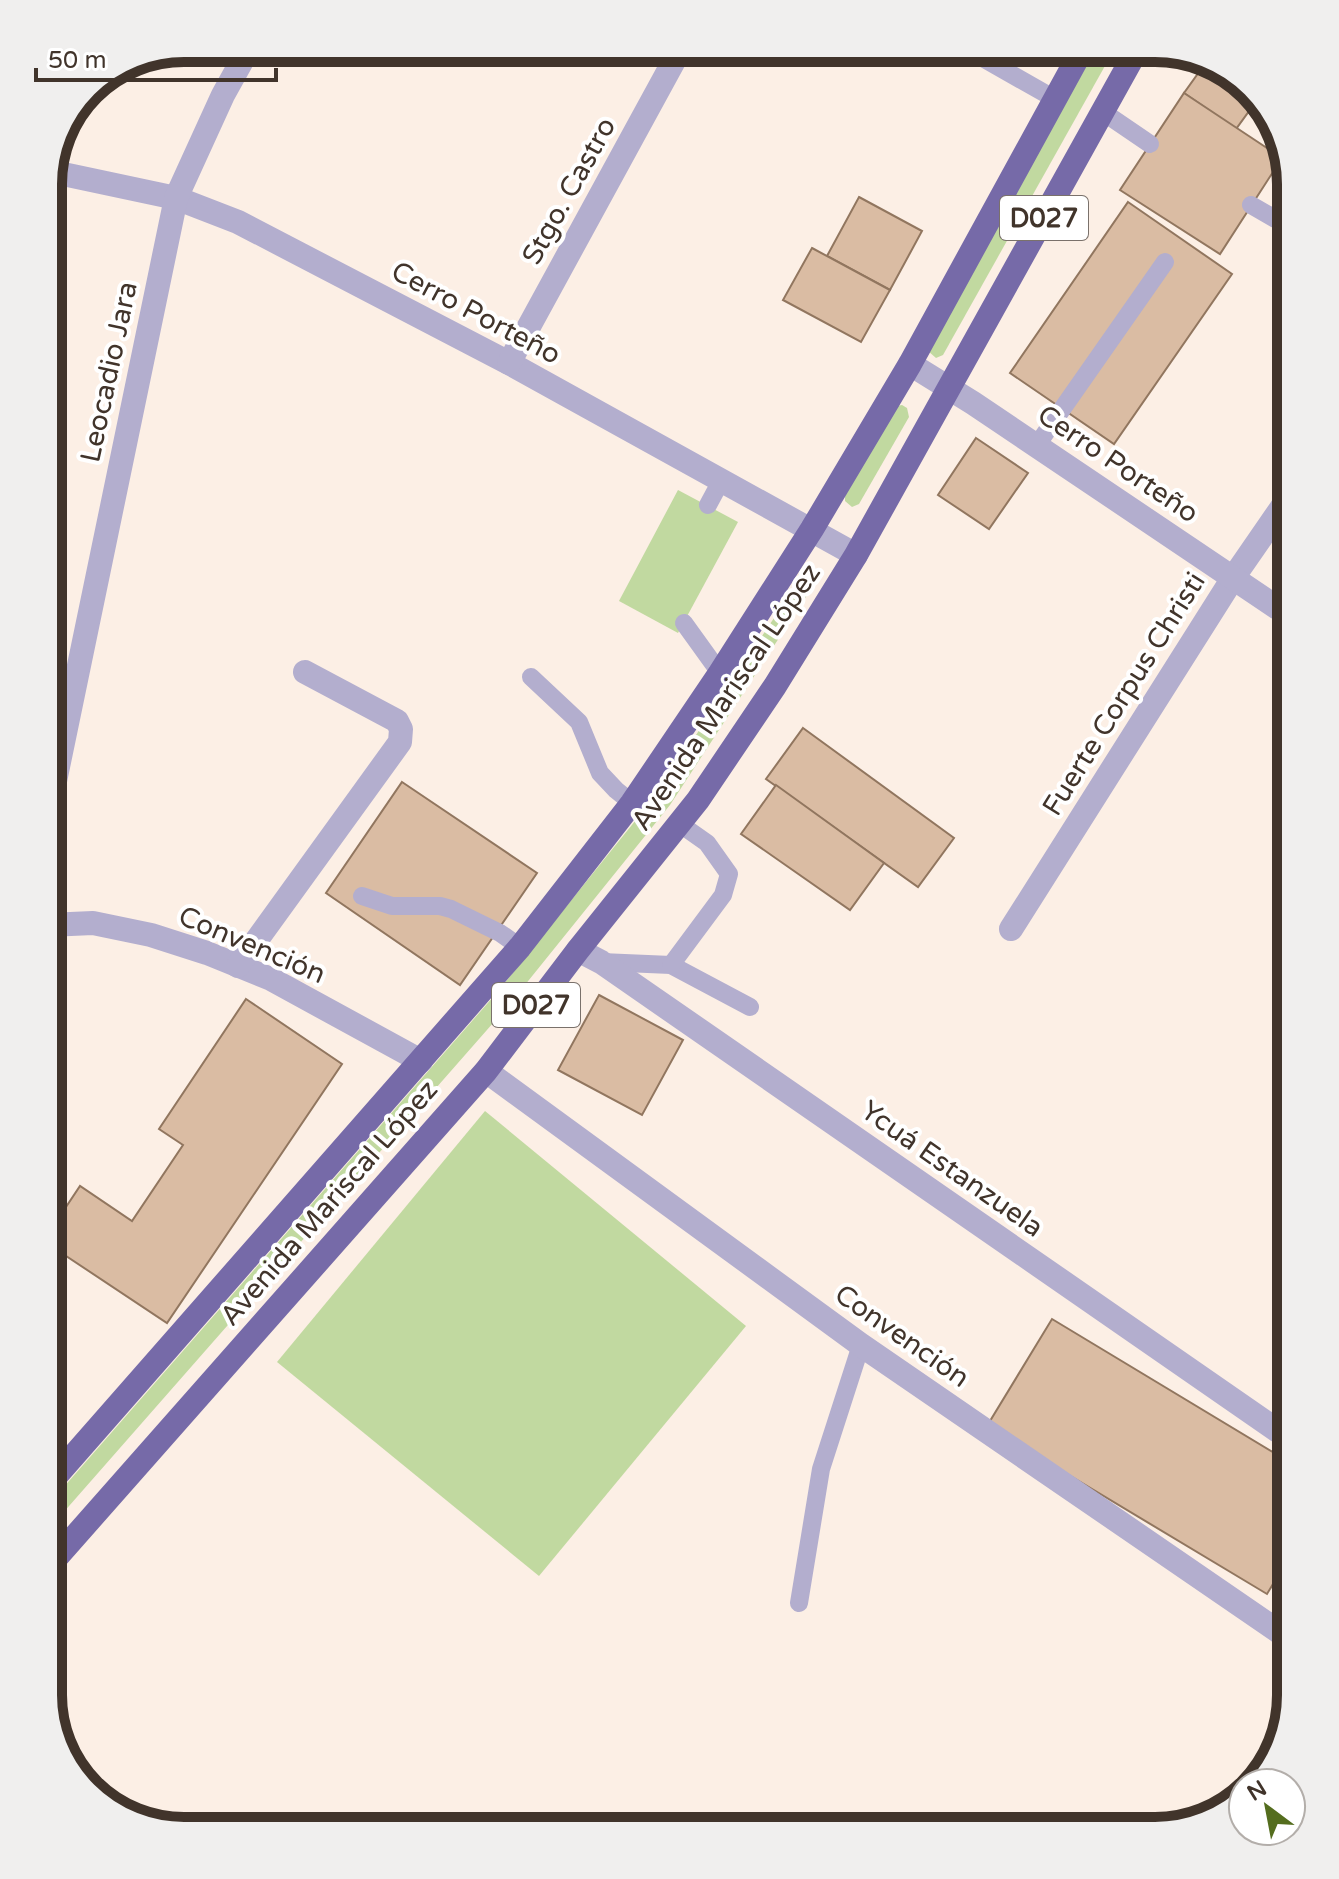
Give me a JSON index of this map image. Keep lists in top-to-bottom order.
{
  "streets": {
    "highway": ["D027", "Avenida Mariscal López"],
    "street": [
      "Stgo. Castro",
      "Cerro Porteño",
      "Leocadio Jara",
      "Fuerte Corpus Christi",
      "Convención",
      "Ycuá Estanzuela"
    ]
  },
  "crossings": [
    ["Stgo. Castro", "Cerro Porteño"],
    ["Cerro Porteño", "Leocadio Jara"],
    ["Cerro Porteño", "Fuerte Corpus Christi"],
    ["Cerro Porteño", "Avenida Mariscal López"],
    ["Avenida Mariscal López", "Convención"],
    ["Avenida Mariscal López", "Ycuá Estanzuela"]
  ],
  "scale_bar": "50 m",
  "north": "top left"
}
